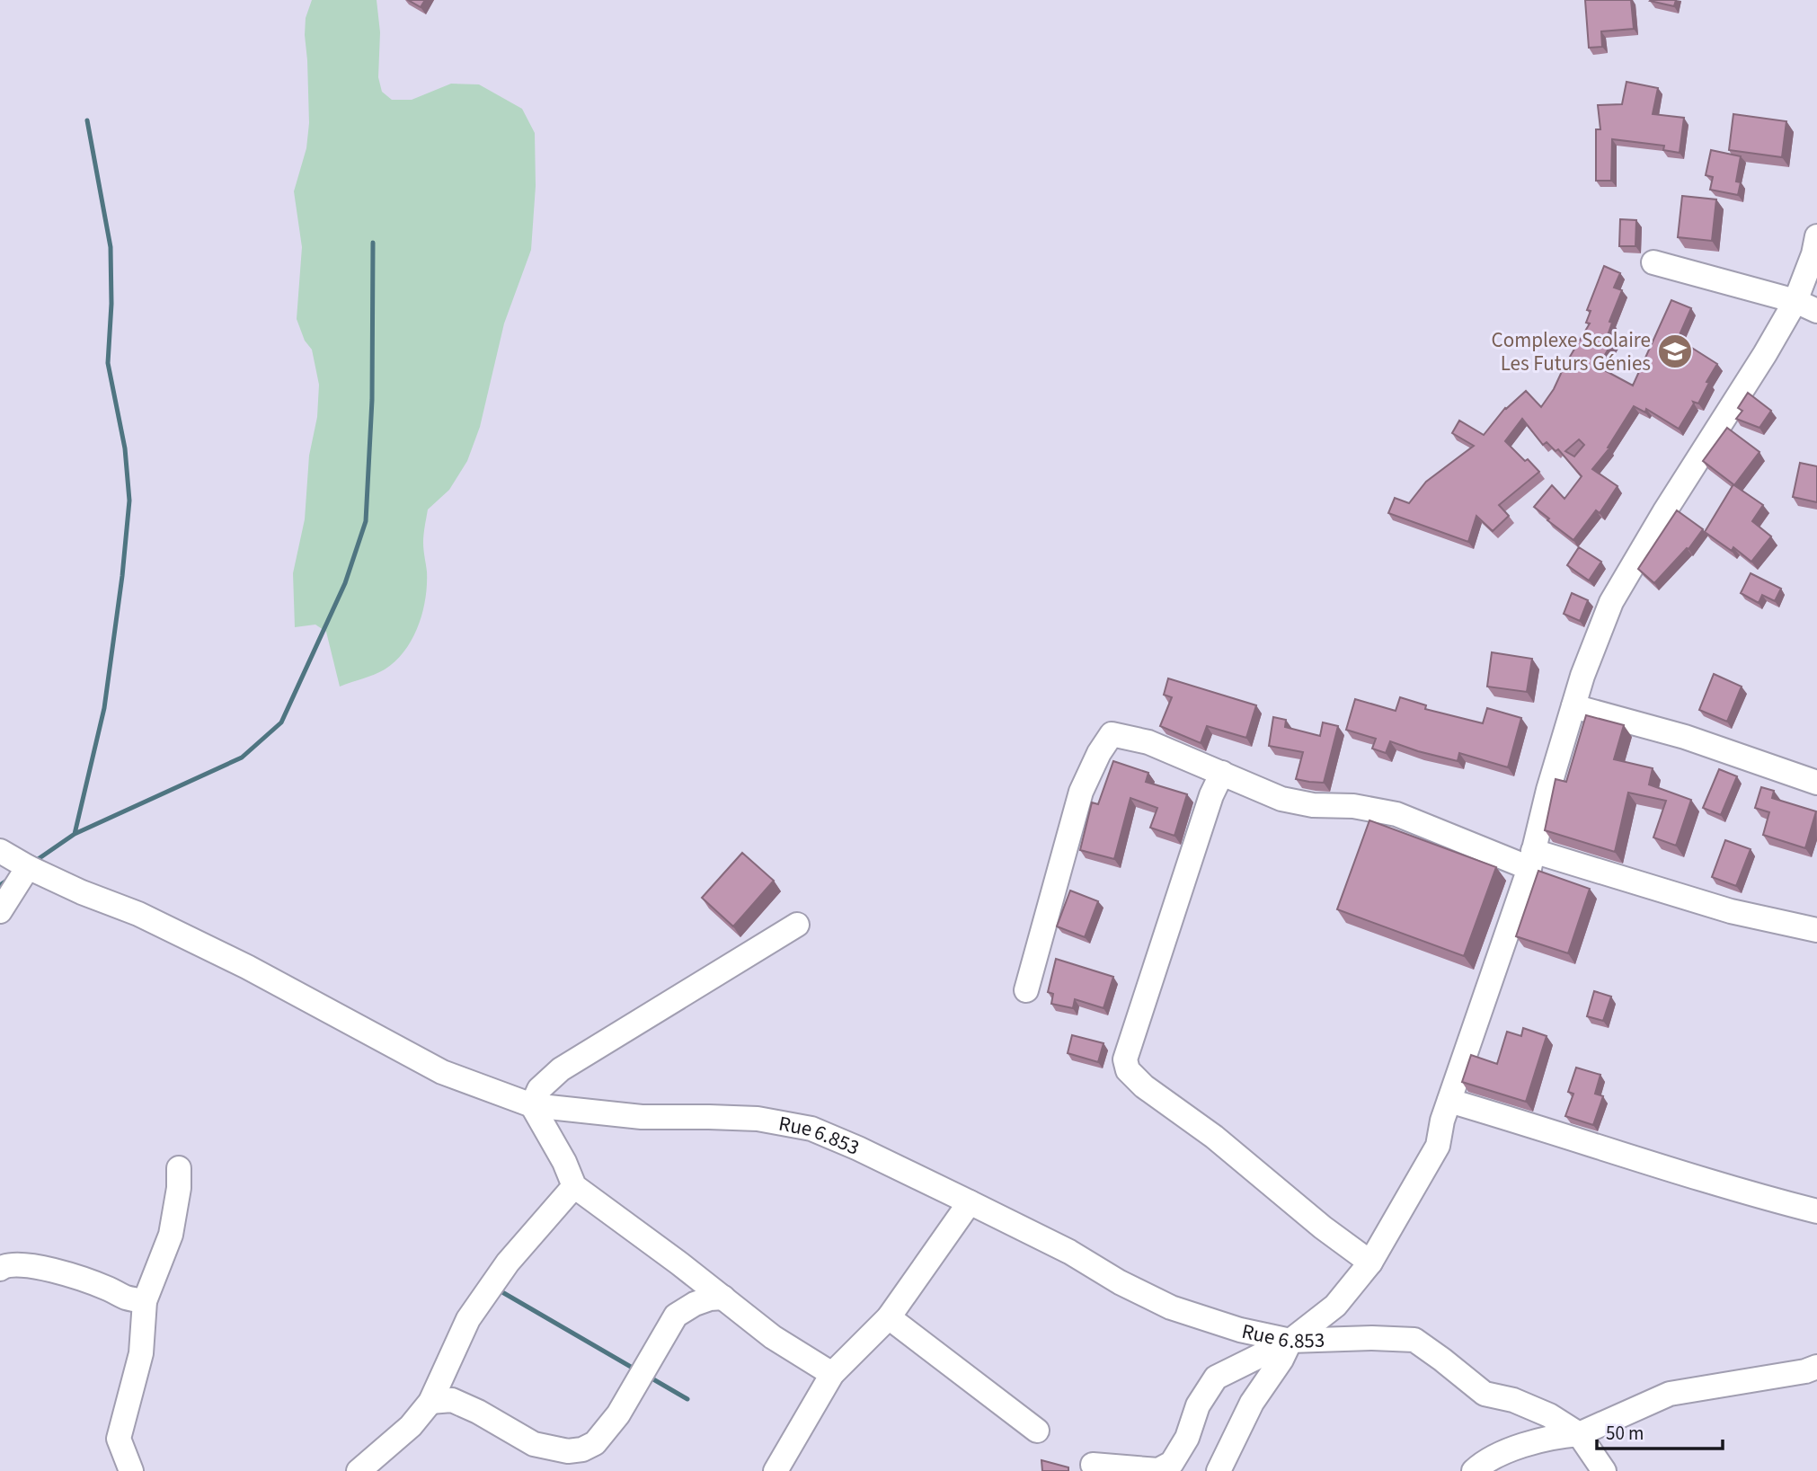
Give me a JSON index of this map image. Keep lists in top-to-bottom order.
{
  "streets": {
    "street": ["Rue 6.853"]
  },
  "places": {
    "school or university": ["Complexe Scolaire Les Futurs Génies"]
  },
  "scale_bar": "50 m"
}
